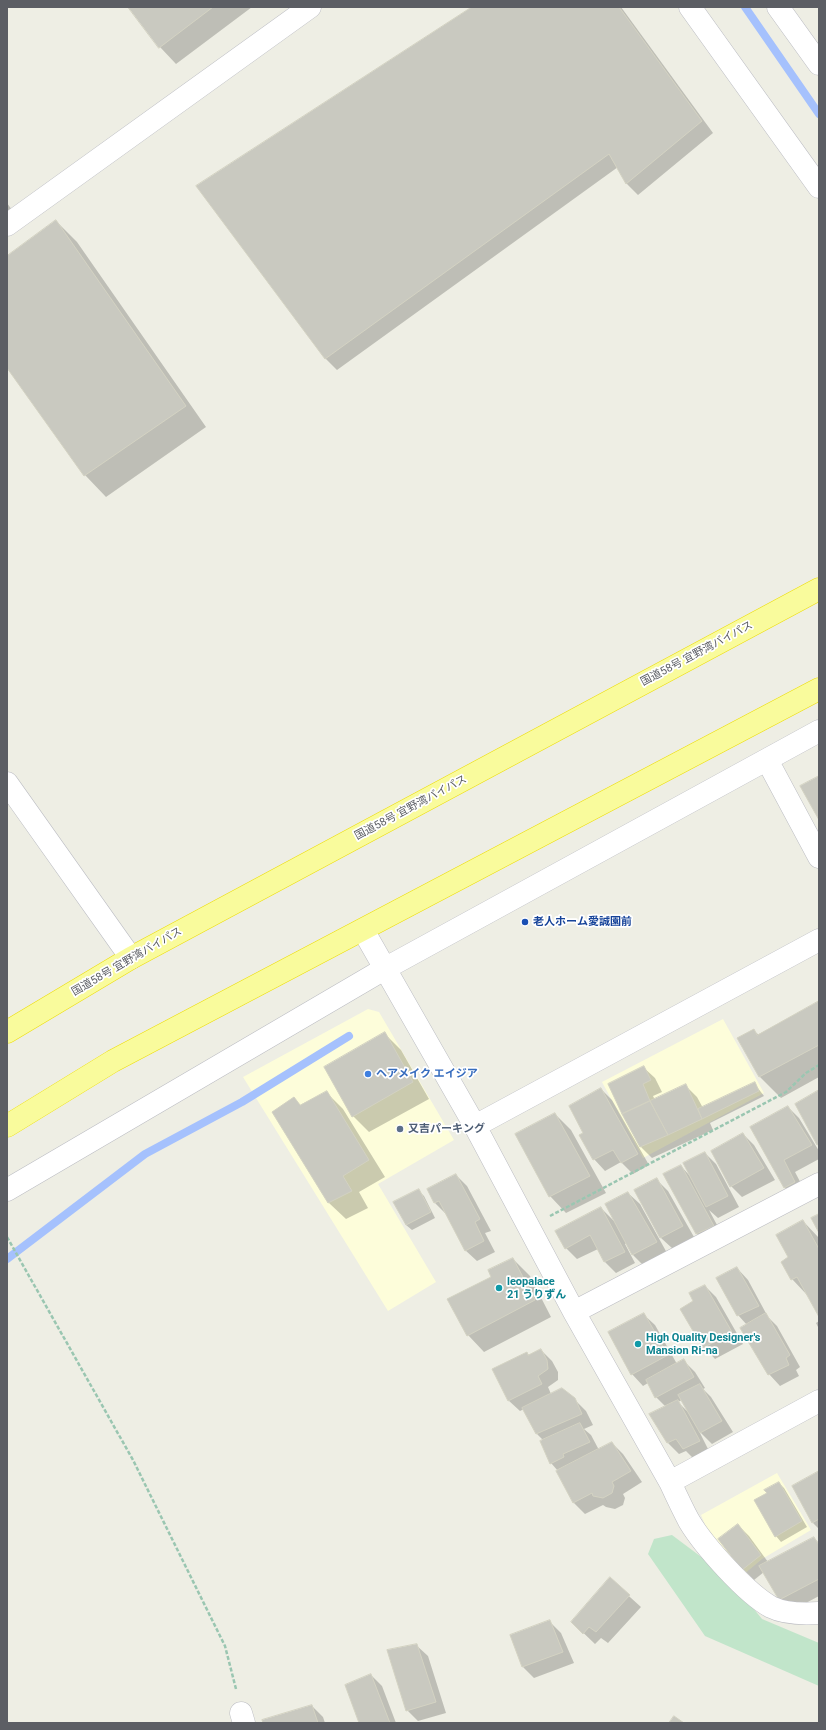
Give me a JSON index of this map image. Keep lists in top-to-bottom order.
{
  "streets": {
    "highway": ["国道58号 宜野湾バイパス"]
  },
  "places": [
    "老人ホーム愛誠園前",
    "ヘアメイク エイジア",
    "又吉パーキング",
    "leopalace 21 うりずん",
    "High Quality Designer's Mansion Ri-na"
  ]
}
